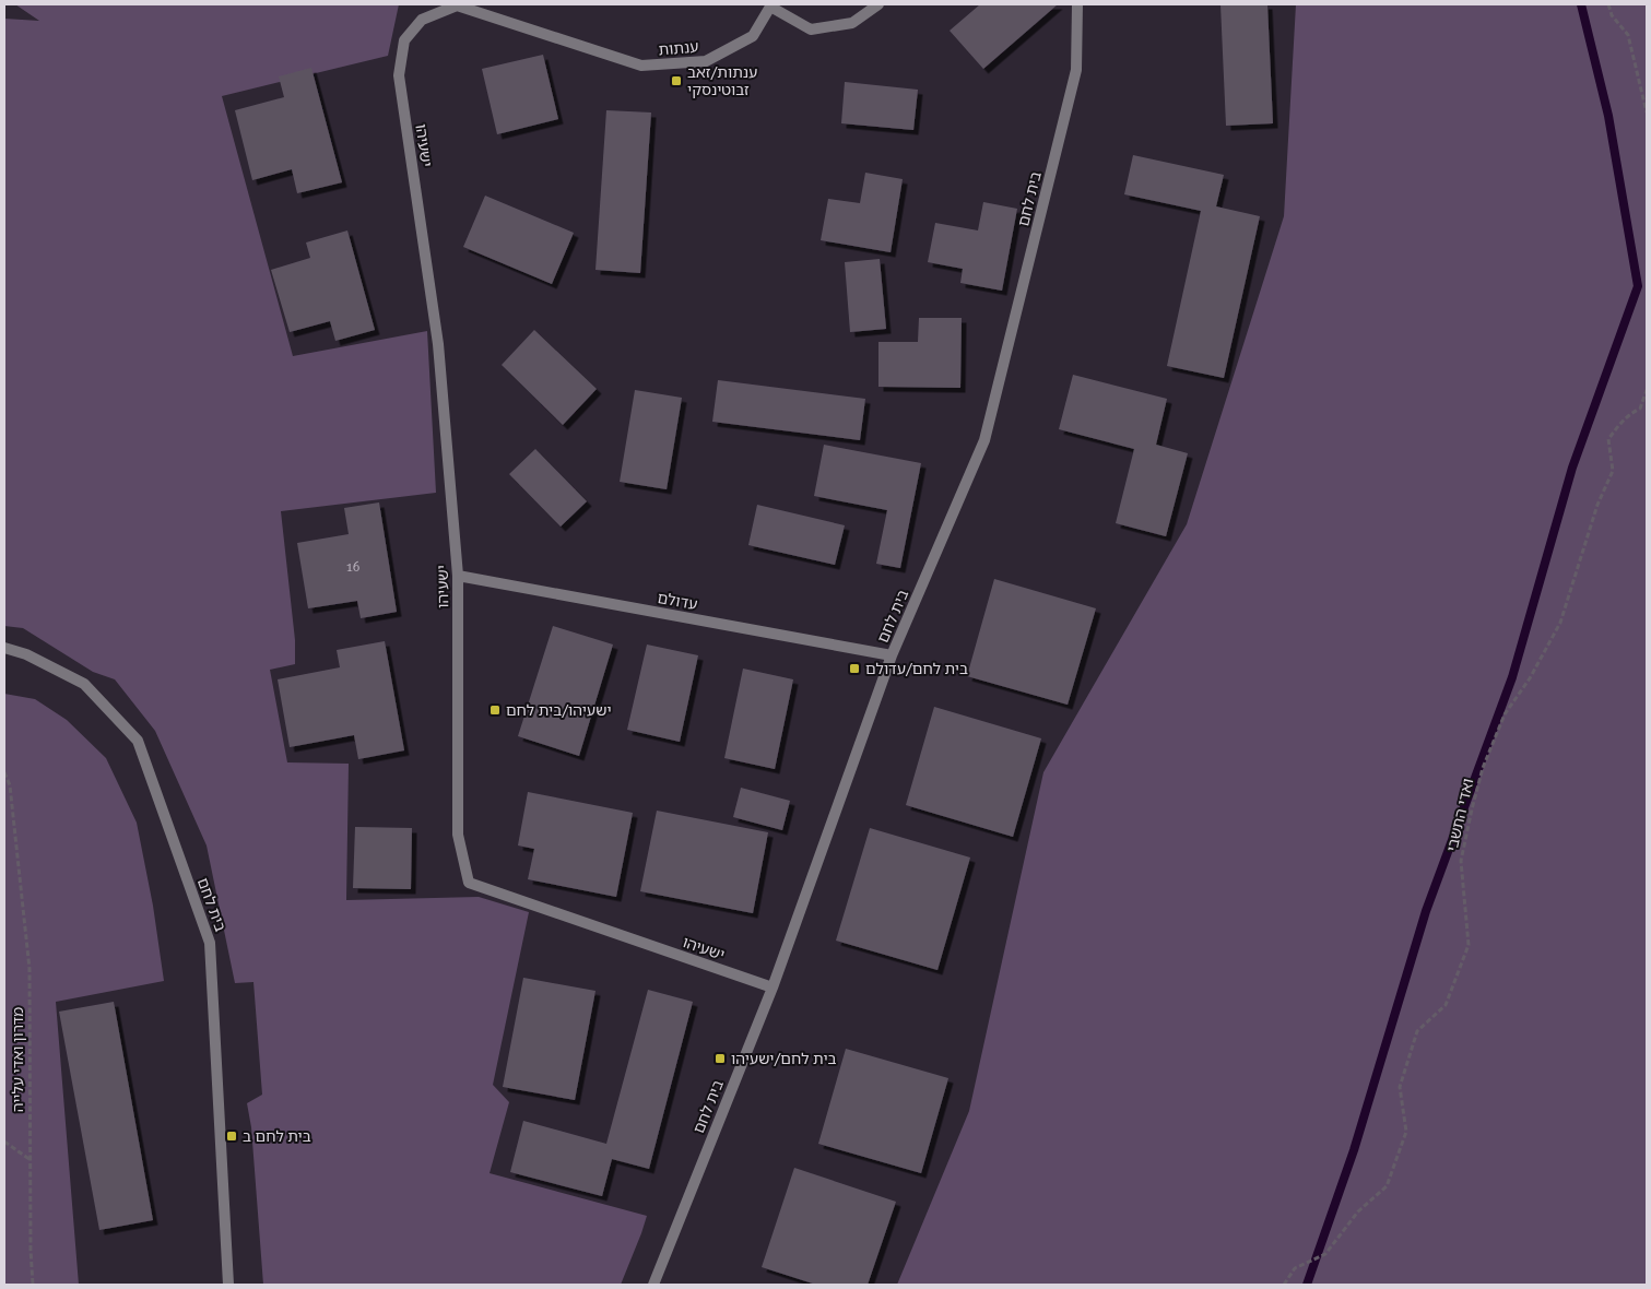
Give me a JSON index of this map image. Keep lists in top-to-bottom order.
{
  "streets": {
    "street": [
      "ענתות",
      "ישעיהו",
      "בית לחם",
      "עדולם"
    ],
    "path": ["ואדי התשבי", "מדרון ואדי עלייה"]
  },
  "crossings": [
    ["ענתות", "ישעיהו"],
    ["ישעיהו", "בית לחם"],
    ["ישעיהו", "עדולם"],
    ["בית לחם", "עדולם"]
  ],
  "places": {
    "transit": [
      "ענתות/זאב זבוטינסקי",
      "בית לחם/עדולם",
      "ישעיהו/בית לחם",
      "בית לחם/ישעיהו",
      "בית לחם ב"
    ]
  },
  "house_numbers": ["16"]
}
